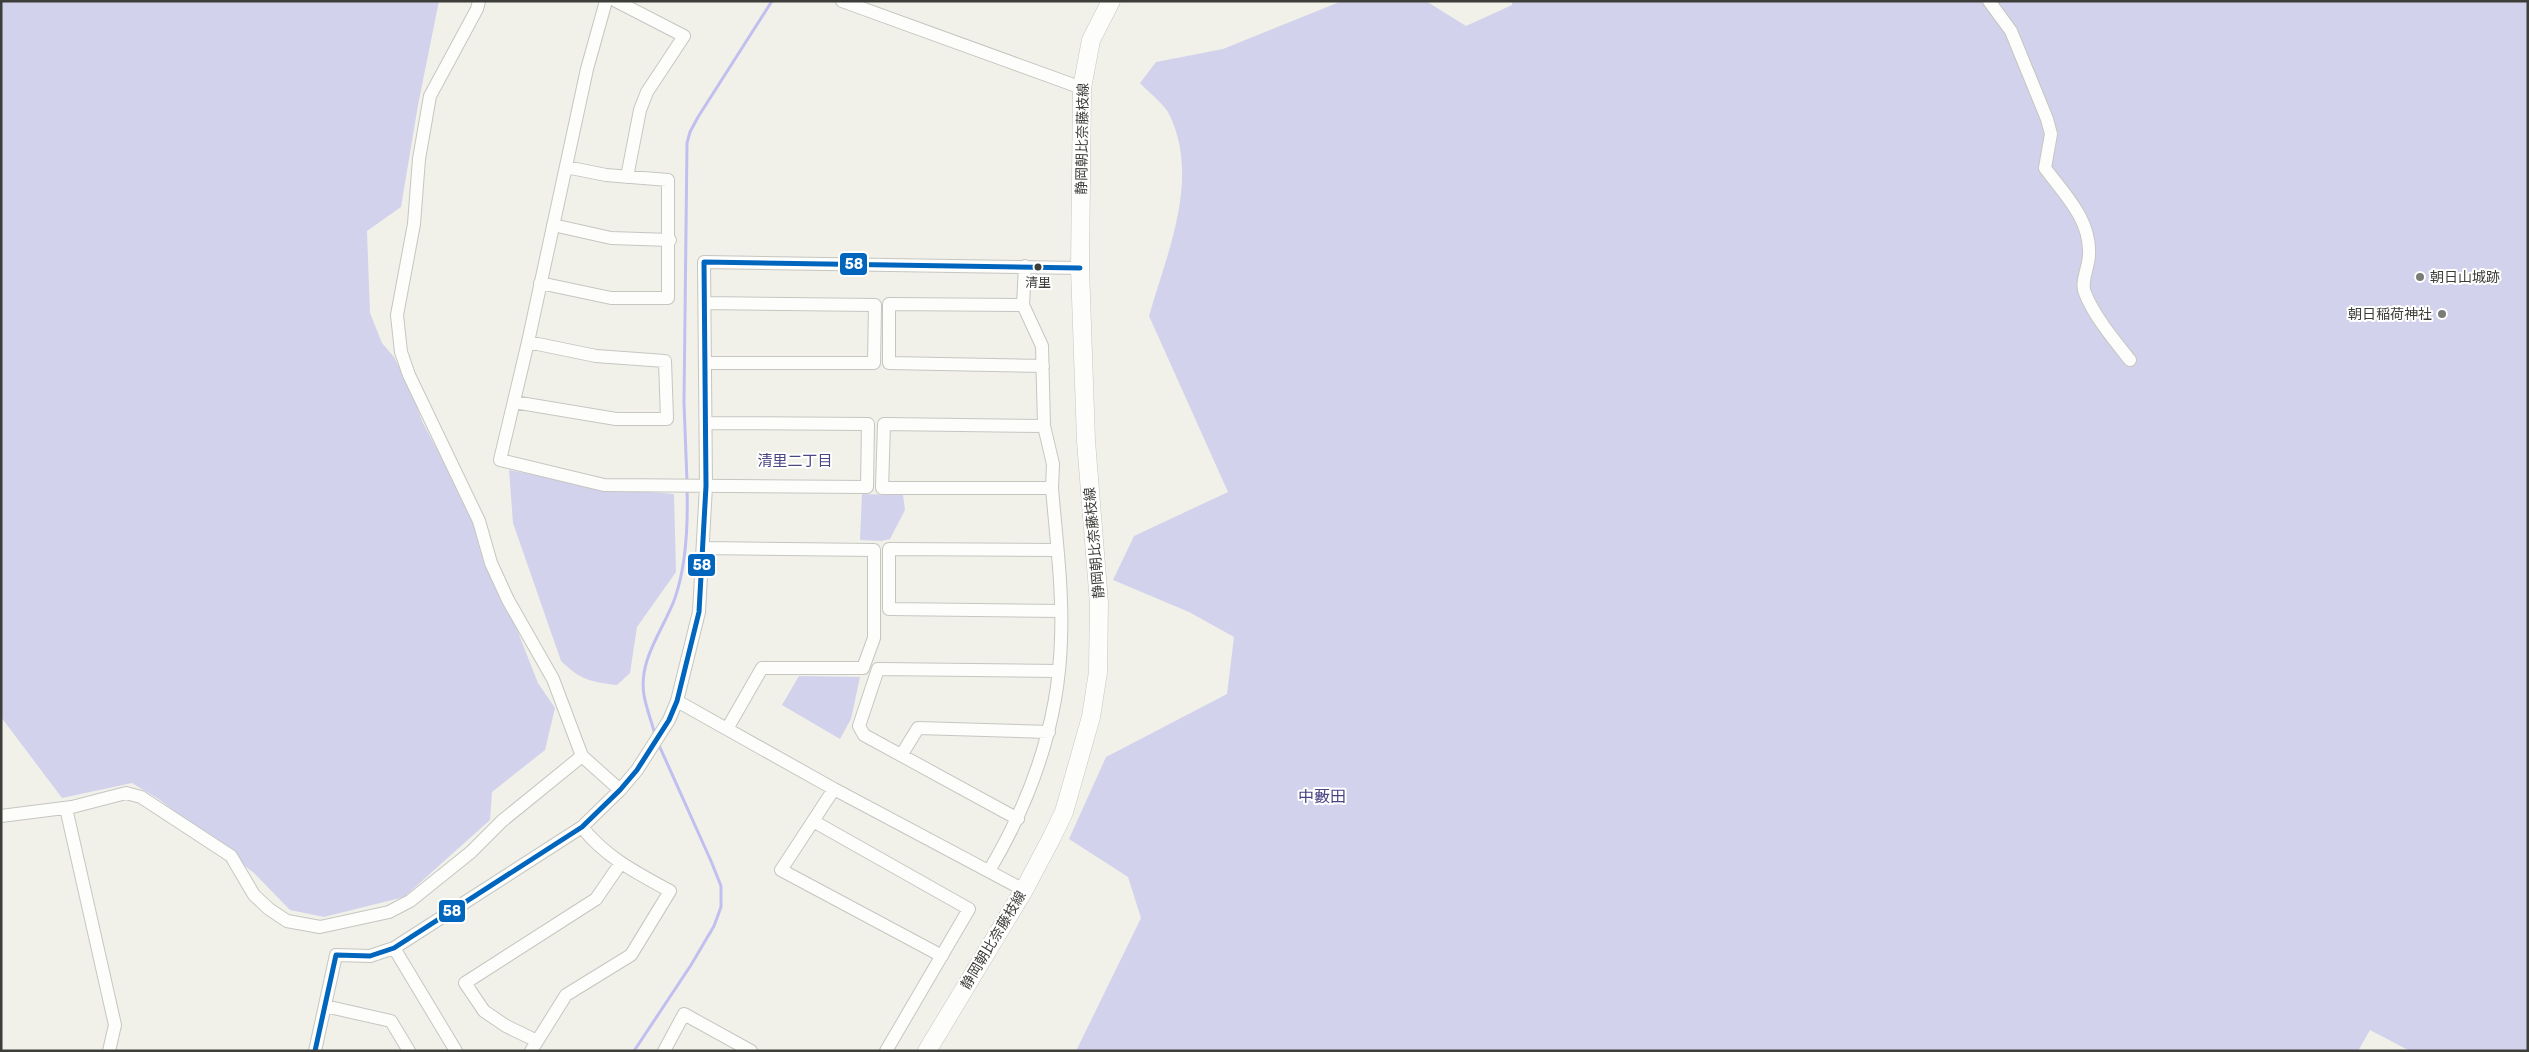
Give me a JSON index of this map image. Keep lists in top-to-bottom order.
{
  "streets": {
    "main road": ["静岡朝比奈藤枝線"]
  },
  "districts": ["清里二丁目", "中藪田"],
  "places": ["清里", "朝日山城跡", "朝日稲荷神社"],
  "lines": ["transit line 58"]
}
